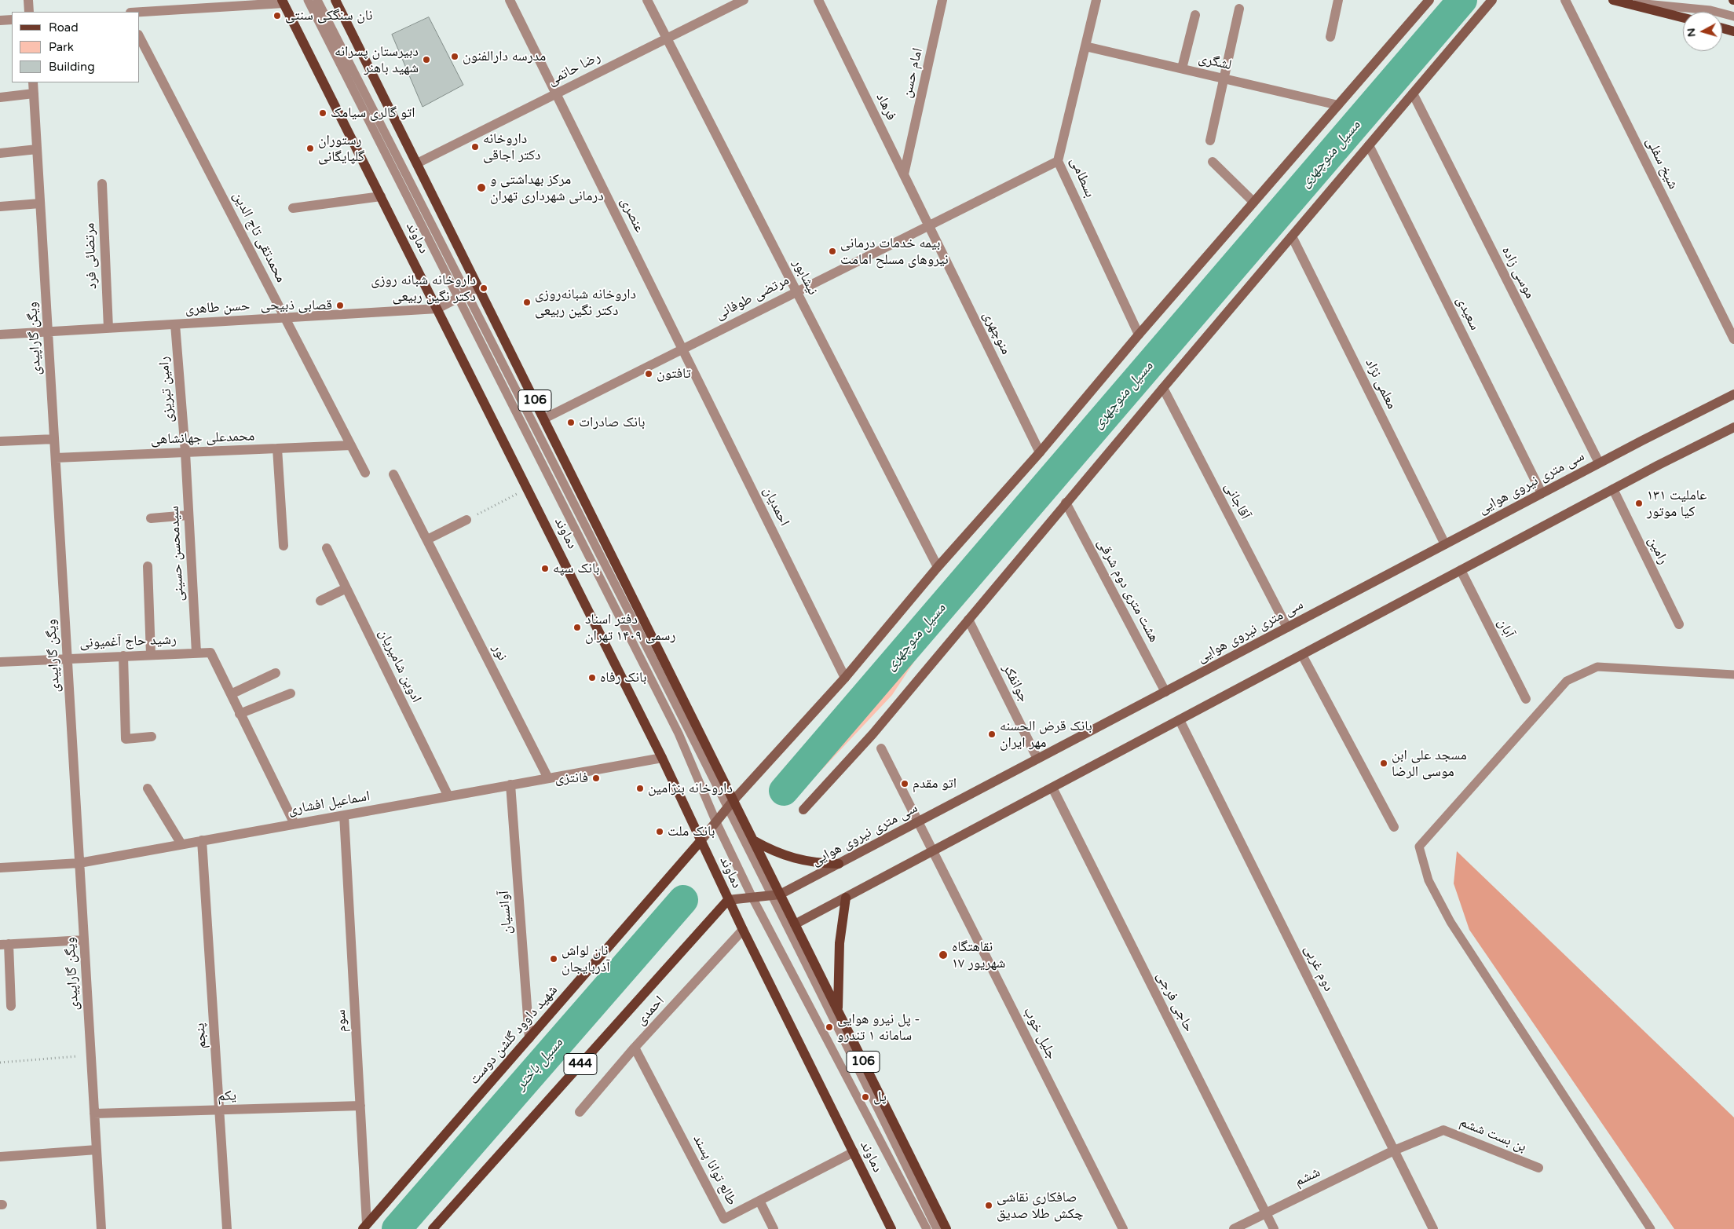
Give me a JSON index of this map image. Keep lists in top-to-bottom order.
{
  "streets": {
    "main road": [
      "دماوند",
      "106",
      "سی متری نیروی هوایی",
      "شهید داوود گلشن دوست",
      "444"
    ],
    "street": [
      "لشگری",
      "رضا حاتمی",
      "امام حسن",
      "فرهاد",
      "شیخ سفلی",
      "بسطامی",
      "عنصری",
      "محمدتقی تاج الدین",
      "مرتضائی فرد",
      "موسی زاده",
      "نیشابور",
      "مرتضی طوفانی",
      "حسن طاهری",
      "سعیدی",
      "منوچهری",
      "ویگن گاراپیدی",
      "معلمی نژاد",
      "رامین تبریزی",
      "محمدعلی جهانشاهی",
      "آقاجانی",
      "احمدیان",
      "رامین",
      "سیدمحسن حسینی",
      "هشت متری دوم شرقی",
      "آبان",
      "رشید حاج آغمیونی",
      "نور",
      "ادوین شامیریان",
      "جوانفکر",
      "اسماعیل افشاری",
      "آوانسیان",
      "دوم غربی",
      "حاجی فرجی",
      "احمدی",
      "سوم",
      "جلیل خوب",
      "پنجم",
      "یکم",
      "بن بست ششم",
      "طالع توانا پسند",
      "ششم"
    ]
  },
  "crossings": [
    ["لشگری", "بسطامی"],
    ["رضا حاتمی", "عنصری"],
    ["رضا حاتمی", "نیشابور"],
    ["رضا حاتمی", "106"],
    ["امام حسن", "فرهاد"],
    ["فرهاد", "مرتضی طوفانی"],
    ["فرهاد", "منوچهری"],
    ["بسطامی", "مرتضی طوفانی"],
    ["عنصری", "مرتضی طوفانی"],
    ["عنصری", "احمدیان"],
    ["محمدتقی تاج الدین", "حسن طاهری"],
    ["محمدتقی تاج الدین", "محمدعلی جهانشاهی"],
    ["دماوند", "حسن طاهری"],
    ["دماوند", "اسماعیل افشاری"],
    ["دماوند", "احمدی"],
    ["دماوند", "شهید داوود گلشن دوست"],
    ["دماوند", "444"],
    ["دماوند", "طالع توانا پسند"],
    ["مرتضائی فرد", "حسن طاهری"],
    ["موسی زاده", "سی متری نیروی هوایی"],
    ["نیشابور", "مرتضی طوفانی"],
    ["مرتضی طوفانی", "منوچهری"],
    ["مرتضی طوفانی", "106"],
    ["مرتضی طوفانی", "احمدیان"],
    ["حسن طاهری", "ویگن گاراپیدی"],
    ["حسن طاهری", "رامین تبریزی"],
    ["سعیدی", "سی متری نیروی هوایی"],
    ["ویگن گاراپیدی", "محمدعلی جهانشاهی"],
    ["ویگن گاراپیدی", "رشید حاج آغمیونی"],
    ["ویگن گاراپیدی", "اسماعیل افشاری"],
    ["ویگن گاراپیدی", "یکم"],
    ["معلمی نژاد", "سی متری نیروی هوایی"],
    ["رامین تبریزی", "محمدعلی جهانشاهی"],
    ["رامین تبریزی", "سیدمحسن حسینی"],
    ["106", "سی متری نیروی هوایی"],
    ["محمدعلی جهانشاهی", "سیدمحسن حسینی"],
    ["سی متری نیروی هوایی", "آقاجانی"],
    ["سی متری نیروی هوایی", "هشت متری دوم شرقی"],
    ["سی متری نیروی هوایی", "جوانفکر"],
    ["سی متری نیروی هوایی", "جلیل خوب"],
    ["سیدمحسن حسینی", "رشید حاج آغمیونی"],
    ["نور", "اسماعیل افشاری"],
    ["ادوین شامیریان", "اسماعیل افشاری"],
    ["اسماعیل افشاری", "آوانسیان"],
    ["اسماعیل افشاری", "سوم"],
    ["اسماعیل افشاری", "پنجم"],
    ["آوانسیان", "شهید داوود گلشن دوست"],
    ["دوم غربی", "بن بست ششم"],
    ["دوم غربی", "ششم"],
    ["حاجی فرجی", "ششم"],
    ["احمدی", "طالع توانا پسند"],
    ["سوم", "شهید داوود گلشن دوست"],
    ["سوم", "یکم"],
    ["پنجم", "یکم"],
    ["بن بست ششم", "ششم"]
  ],
  "water": ["مسیل منوچهری", "مسیل باختر"],
  "places": [
    "نان سنگکی سنتی",
    "مدرسه دارالفنون",
    "دبیرستان پسرانه شهید باهنر",
    "اتو گالری سیامک",
    "داروخانه دکتر اجاقی",
    "رستوران گلپایگانی",
    "مرکز بهداشتی و درمانی شهرداری تهران",
    "بیمه خدمات درمانی نیروهای مسلح امامت",
    "داروخانه شبانه روزی دکتر نگین ربیعی",
    "داروخانه شبانه‌روزی دکتر نگین ربیعی",
    "قصابی ذبیحی",
    "تافتون",
    "بانک صادرات",
    "عاملیت ۱۳۱ کیا موتور",
    "بانک سپه",
    "دفتر اسناد رسمی ۱۴۰۹ تهران",
    "بانک رفاه",
    "بانک قرض الحسنه مهر ایران",
    "مسجد علی ابن موسی الرضا",
    "فانتزی",
    "اتو مقدم",
    "داروخانه بنژامین",
    "بانک ملت",
    "نقاهتگاه ۱۷ شهریور",
    "نان لواش آذربایجان",
    "پل نیرو هوایی - سامانه ۱ تندرو",
    "پل",
    "صافکاری نقاشی چکش طلا صدیق"
  ],
  "legend": ["Road", "Park", "Building"],
  "north": "left"
}
